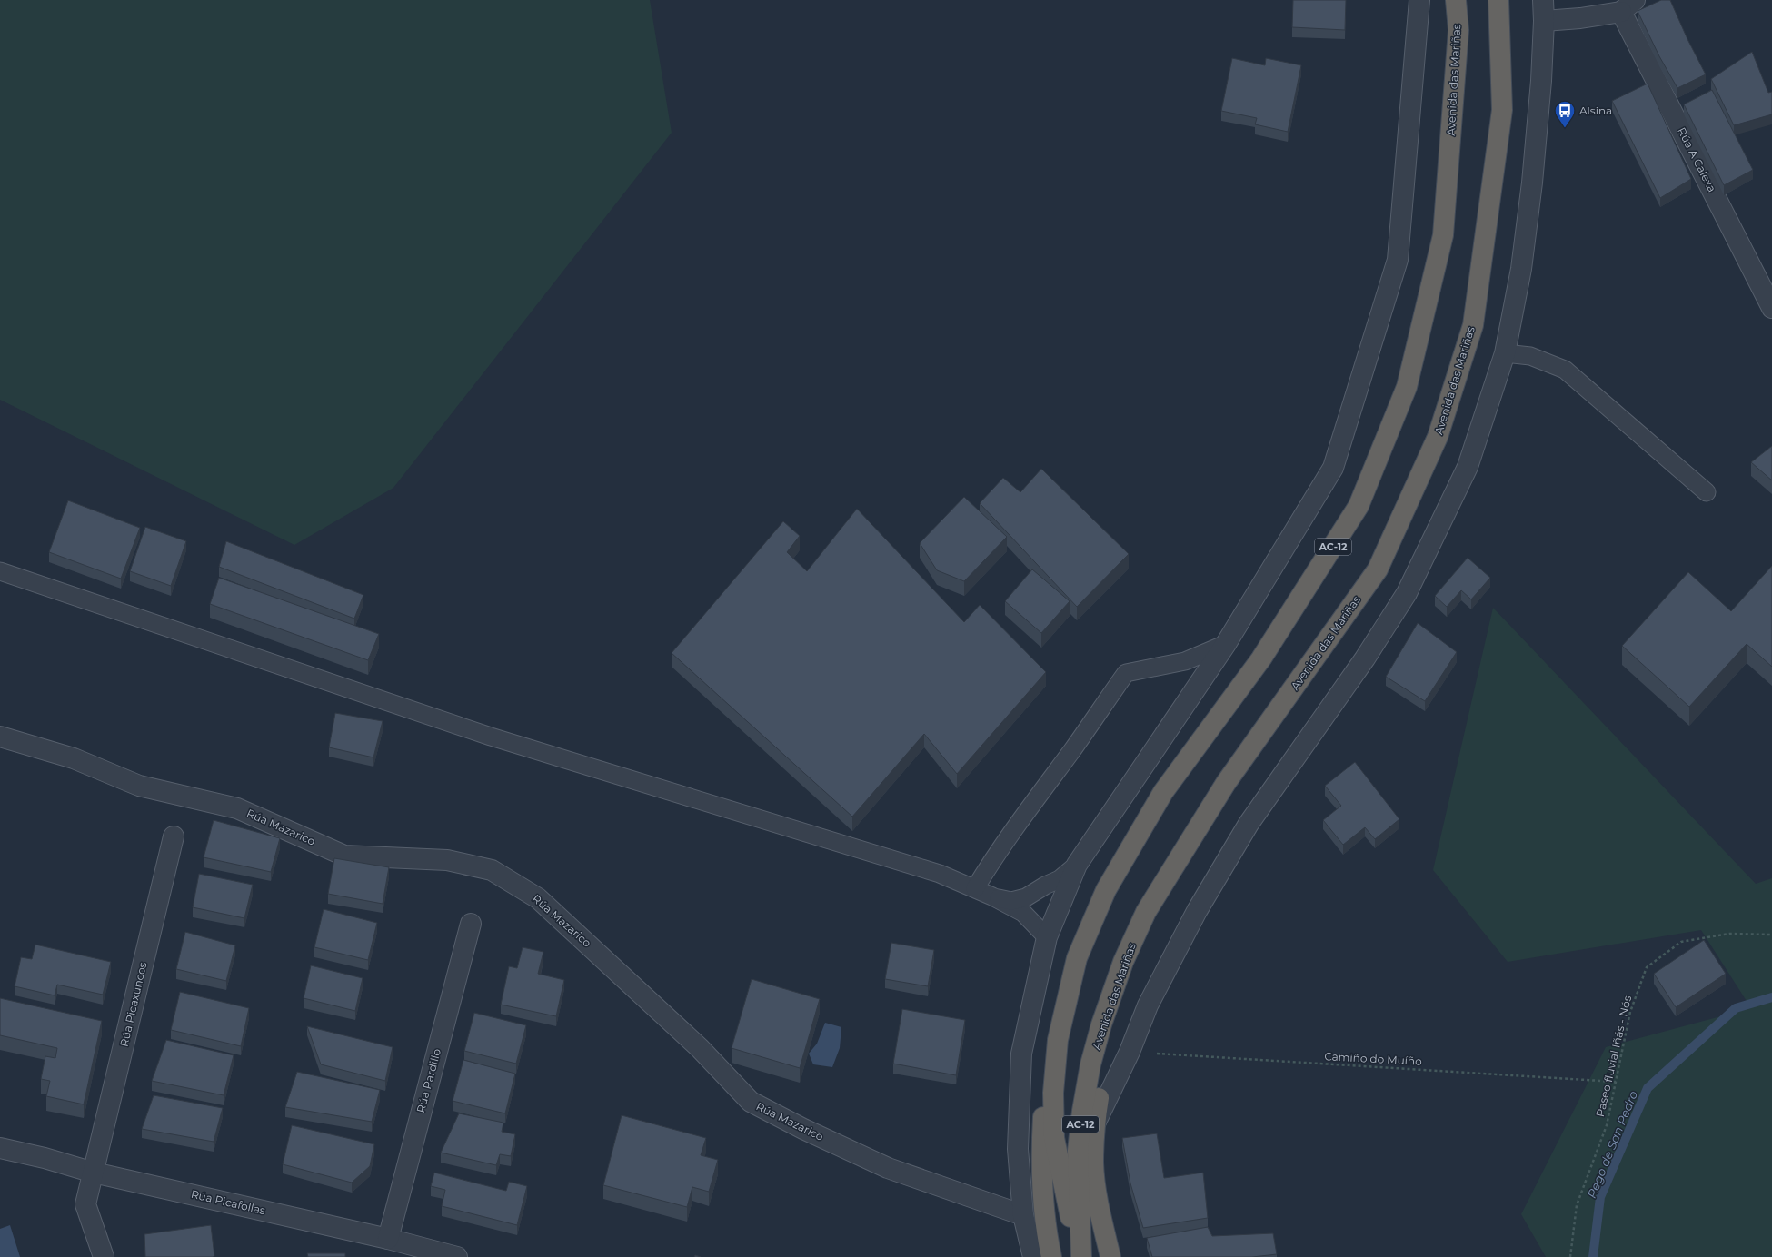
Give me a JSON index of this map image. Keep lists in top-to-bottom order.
{
  "streets": {
    "highway": ["Avenida das Mariñas", "AC-12"],
    "street": [
      "Rúa A Calexa",
      "Rúa Mazarico",
      "Rúa Picaxuncos",
      "Rúa Pardillo",
      "Rúa Picafollas"
    ],
    "path": ["Paseo fluvial Iñás - Nós", "Camiño do Muíño"]
  },
  "crossings": [
    ["Rúa Picaxuncos", "Rúa Picafollas"],
    ["Paseo fluvial Iñás - Nós", "Camiño do Muíño"],
    ["Rúa Pardillo", "Rúa Picafollas"]
  ],
  "water": ["Rego de San Pedro"],
  "places": {
    "bus stop": ["Alsina"]
  }
}
